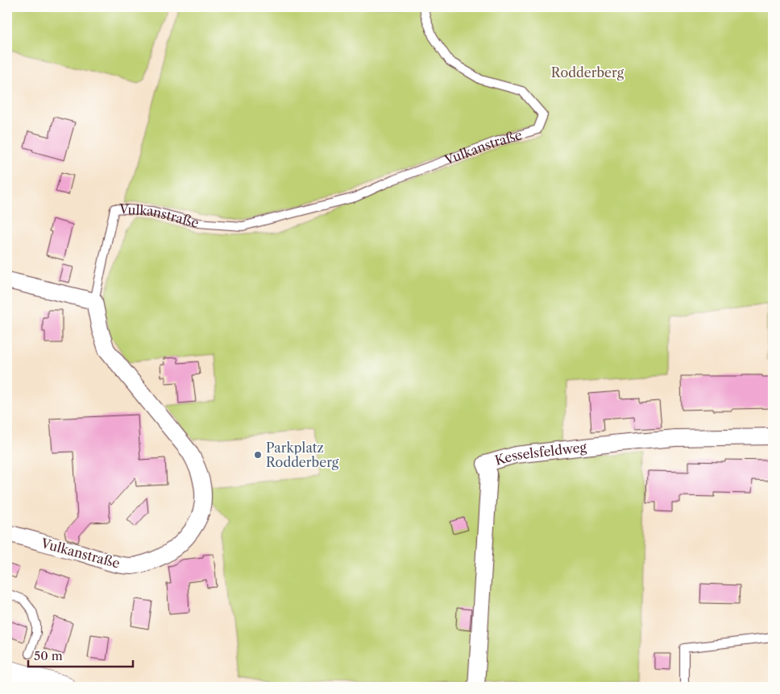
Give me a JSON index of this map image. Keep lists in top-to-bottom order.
{
  "streets": {
    "street": ["Vulkanstraße", "Kesselsfeldweg"]
  },
  "parks": ["Rodderberg"],
  "places": ["Parkplatz Rodderberg"],
  "scale_bar": "50 m"
}
